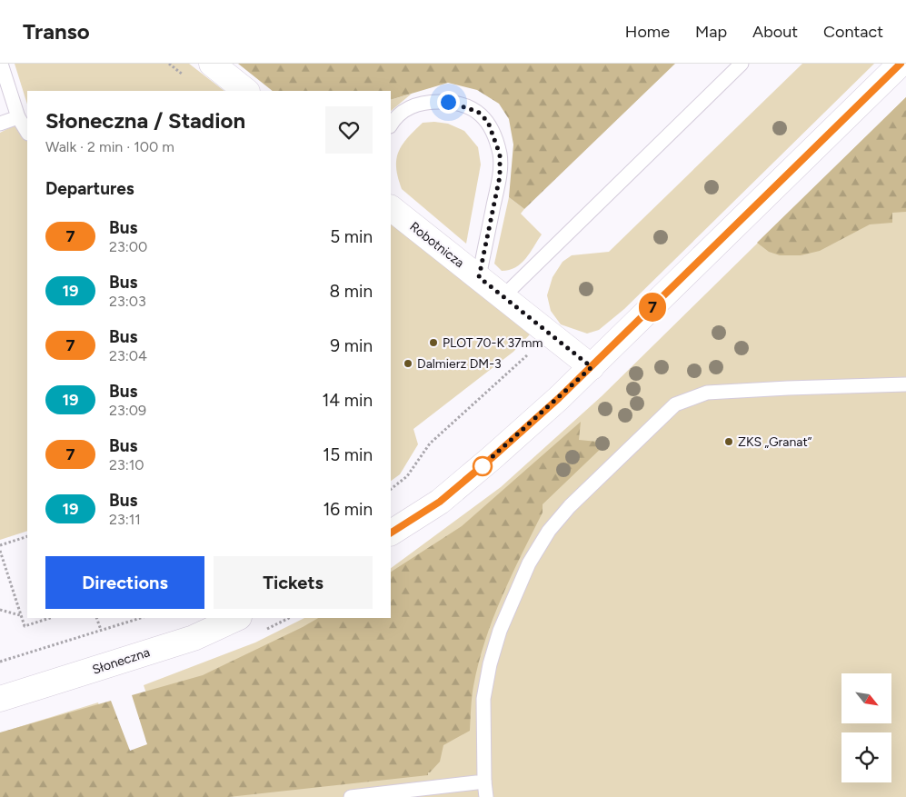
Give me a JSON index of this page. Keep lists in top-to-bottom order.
{
  "streets": {
    "street": ["Robotnicza", "Słoneczna"]
  },
  "places": ["PLOT 70-K 37mm", "Dalmierz DM-3", "ZKS „Granat”"],
  "lines": ["bus line 7"],
  "north": "bottom right",
  "page": {
    "header": "Transo",
    "nav": [
      "Home",
      "Map",
      "About",
      "Contact"
    ],
    "on_map": "7",
    "heading": [
      ["Słoneczna / Stadion", "Walk · 2 min · 100 m"],
      "Departures"
    ],
    "list": [
      {
        "mark": "7",
        "name": "Bus",
        "note": "23:00",
        "value": "5 min"
      },
      {
        "mark": "19",
        "name": "Bus",
        "note": "23:03",
        "value": "8 min"
      },
      {
        "mark": "7",
        "name": "Bus",
        "note": "23:04",
        "value": "9 min"
      },
      {
        "mark": "19",
        "name": "Bus",
        "note": "23:09",
        "value": "14 min"
      },
      {
        "mark": "7",
        "name": "Bus",
        "note": "23:10",
        "value": "15 min"
      },
      {
        "mark": "19",
        "name": "Bus",
        "note": "23:11",
        "value": "16 min"
      }
    ],
    "buttons": ["Directions", "Tickets"]
  }
}
